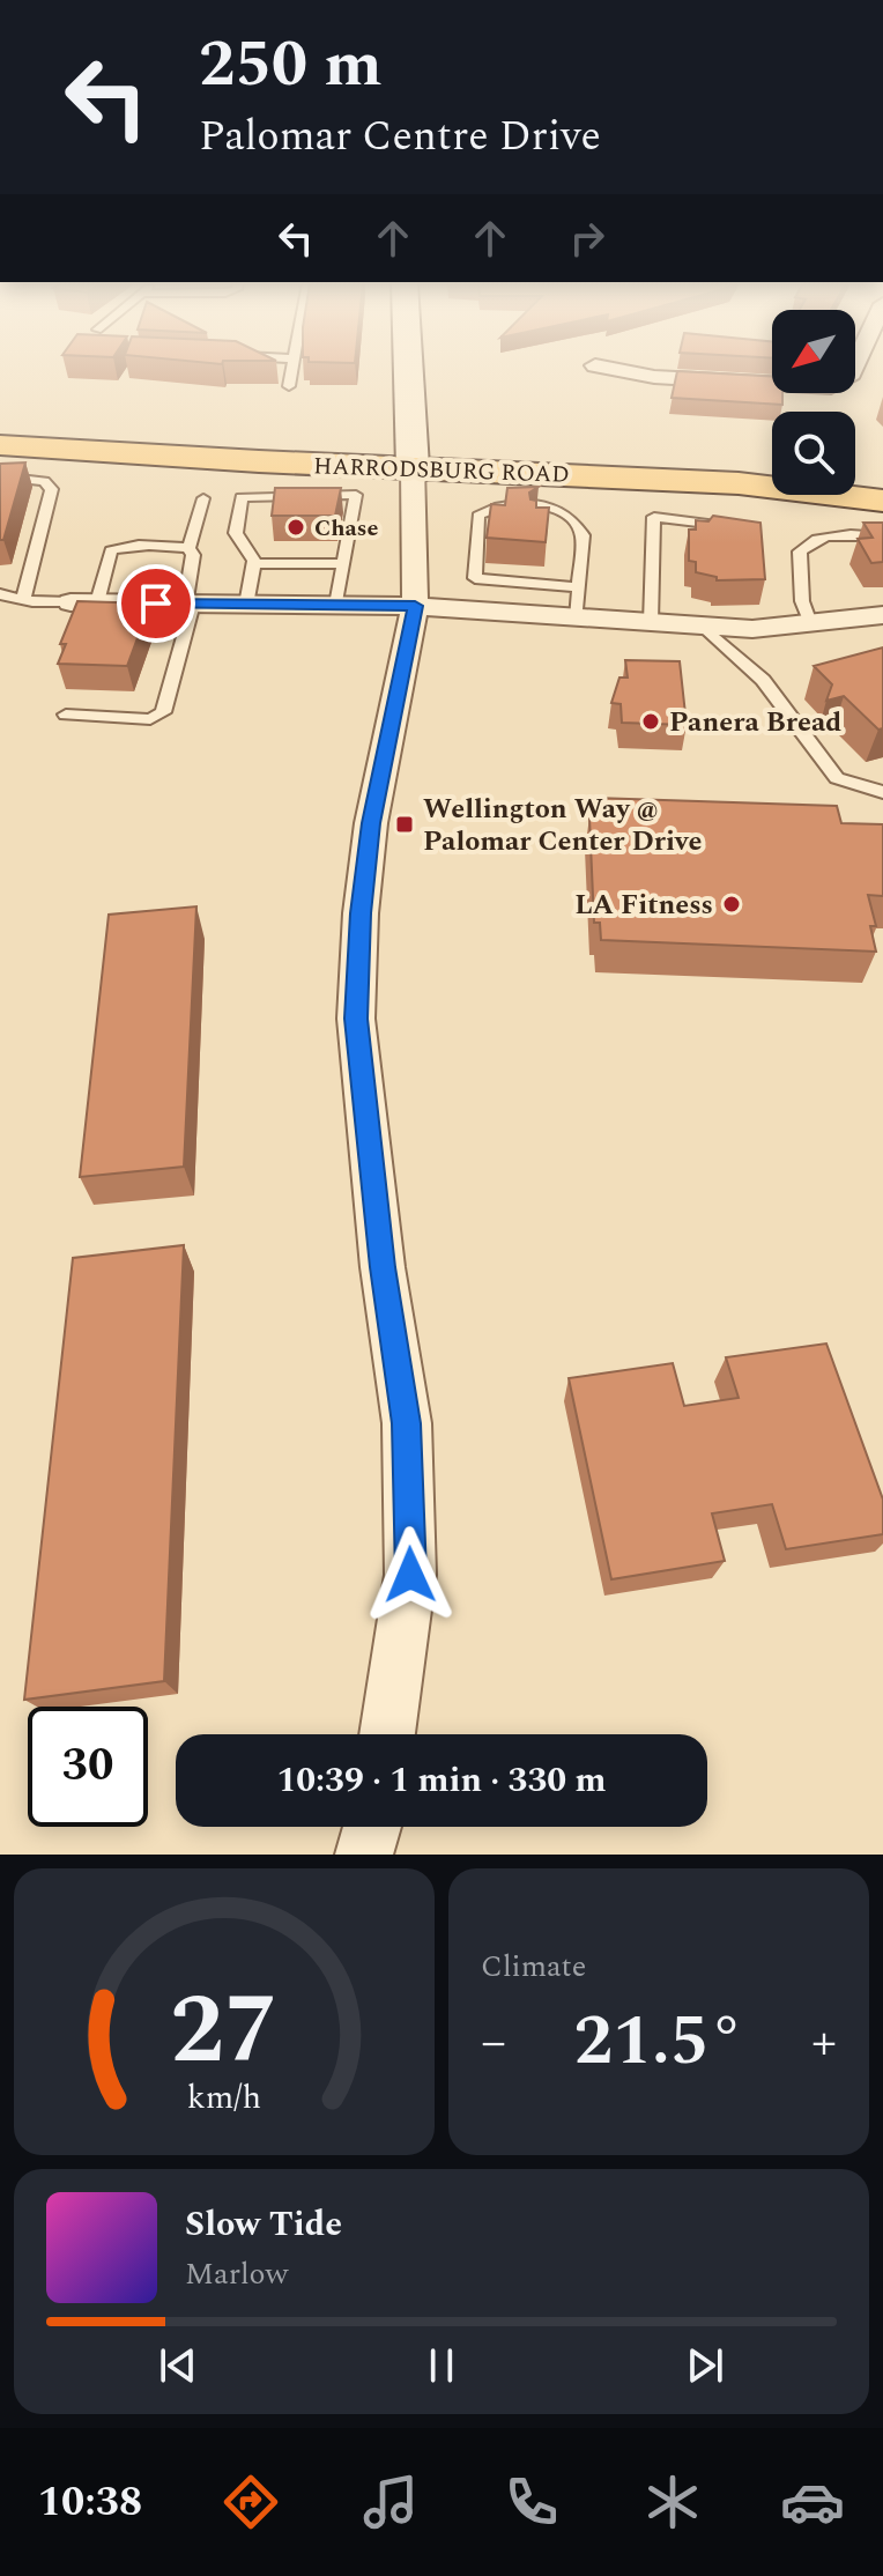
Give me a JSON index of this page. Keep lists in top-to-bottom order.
{
  "streets": {
    "main road": ["HARRODSBURG ROAD"]
  },
  "places": {
    "other": ["Chase", "Panera Bread", "LA Fitness"],
    "transit": ["Wellington Way @ Palomar Center Drive"]
  },
  "north": "bottom left",
  "page": {
    "turn": ["250 m", "Palomar Centre Drive"],
    "limit": "30",
    "trip": "10:39 · 1 min · 330 m",
    "tile": "Climate",
    "heat": ["−", "21.5°", "+"],
    "song": ["Slow Tide", "Marlow"],
    "tabs": "10:38",
    "gauge": ["27", "km/h"]
  }
}
